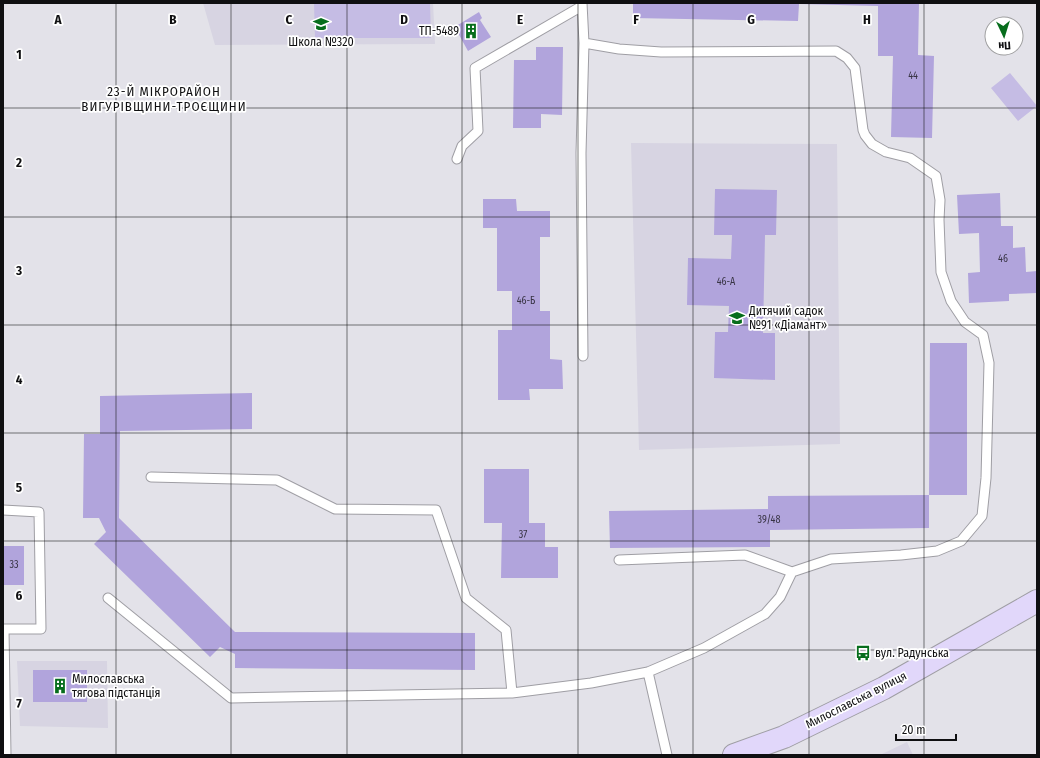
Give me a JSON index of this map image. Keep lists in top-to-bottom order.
{
  "streets": {
    "main road": ["Милославська вулиця"]
  },
  "districts": ["23-Й МІКРОРАЙОН ВИГУРІВЩИНИ-ТРОЄЩИНИ"],
  "places": {
    "school or university": ["Школа №320", "Дитячий садок №91 «Діамант»"],
    "building": ["ТП-5489", "Милославська тягова пiдстанцiя"],
    "bus stop": ["вул. Радунська"]
  },
  "house_numbers": [
    "44",
    "46",
    "46-А",
    "46-Б",
    "39/48",
    "37",
    "33"
  ],
  "scale_bar": "20 m",
  "north": "bottom",
  "grid": {
    "columns": [
      "A",
      "B",
      "C",
      "D",
      "E",
      "F",
      "G",
      "H"
    ],
    "rows": [
      "1",
      "2",
      "3",
      "4",
      "5",
      "6",
      "7"
    ]
  }
}
